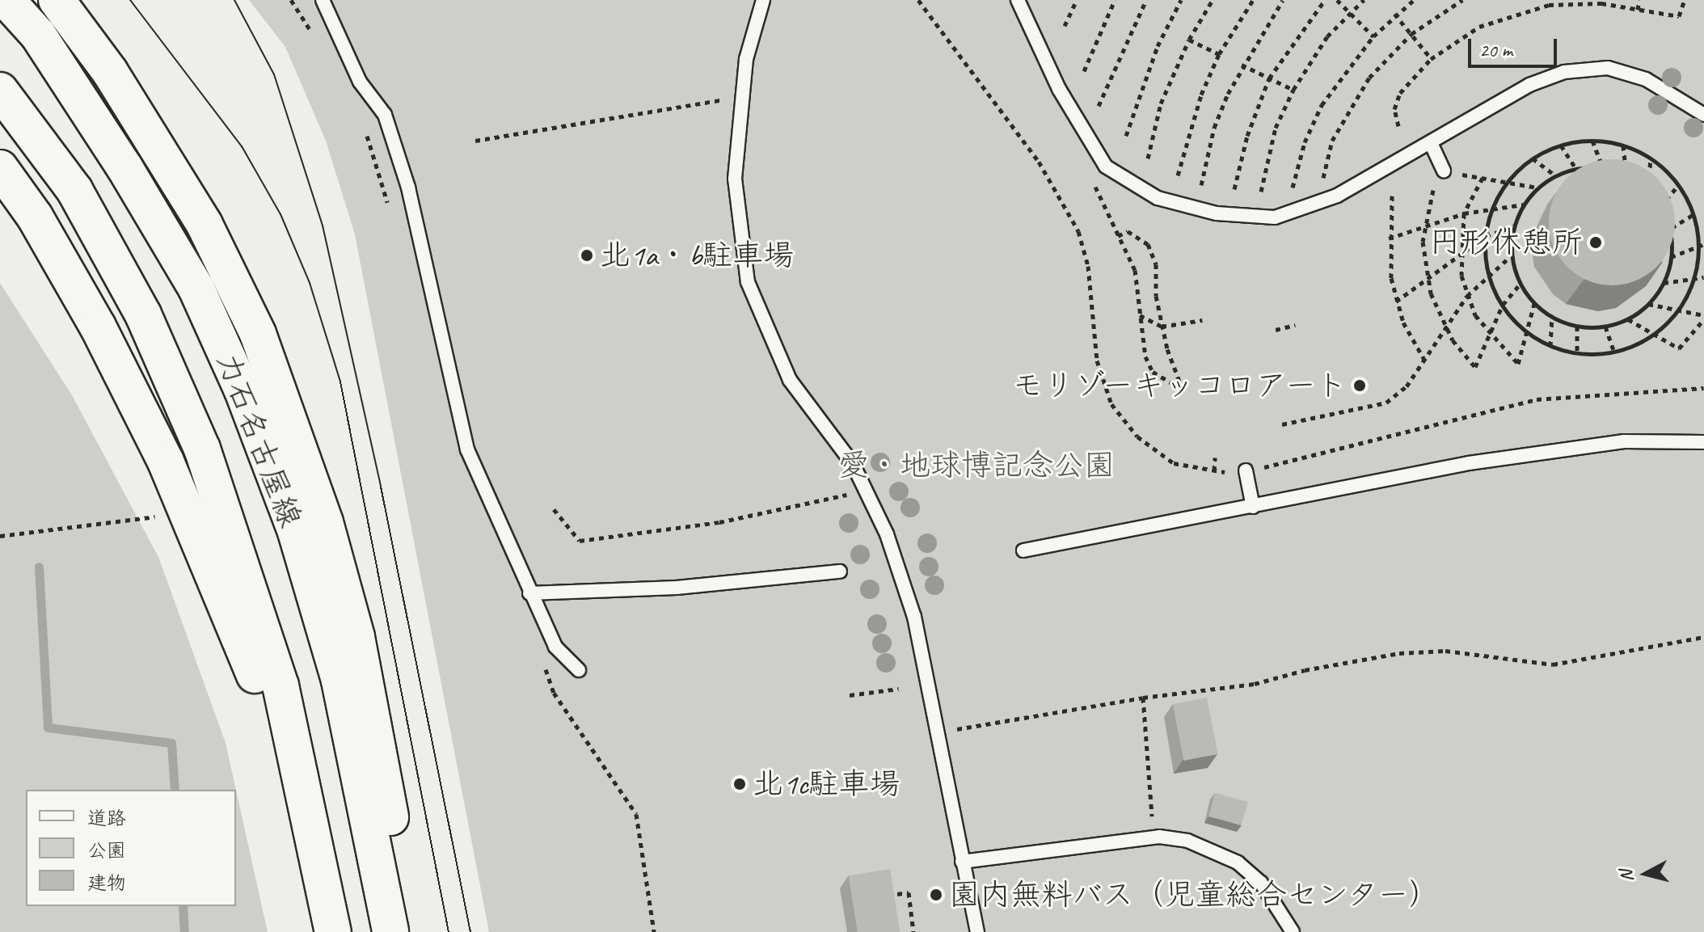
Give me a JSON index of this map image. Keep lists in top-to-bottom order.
{
  "streets": {
    "main road": ["力石名古屋線"]
  },
  "parks": ["愛・地球博記念公園"],
  "places": [
    "円形休憩所",
    "北1a・b駐車場",
    "モリゾーキッコロアート",
    "北1c駐車場",
    "園内無料バス（児童総合センター）"
  ],
  "legend": ["道路", "公園", "建物"],
  "scale_bar": "20 m",
  "north": "left"
}
